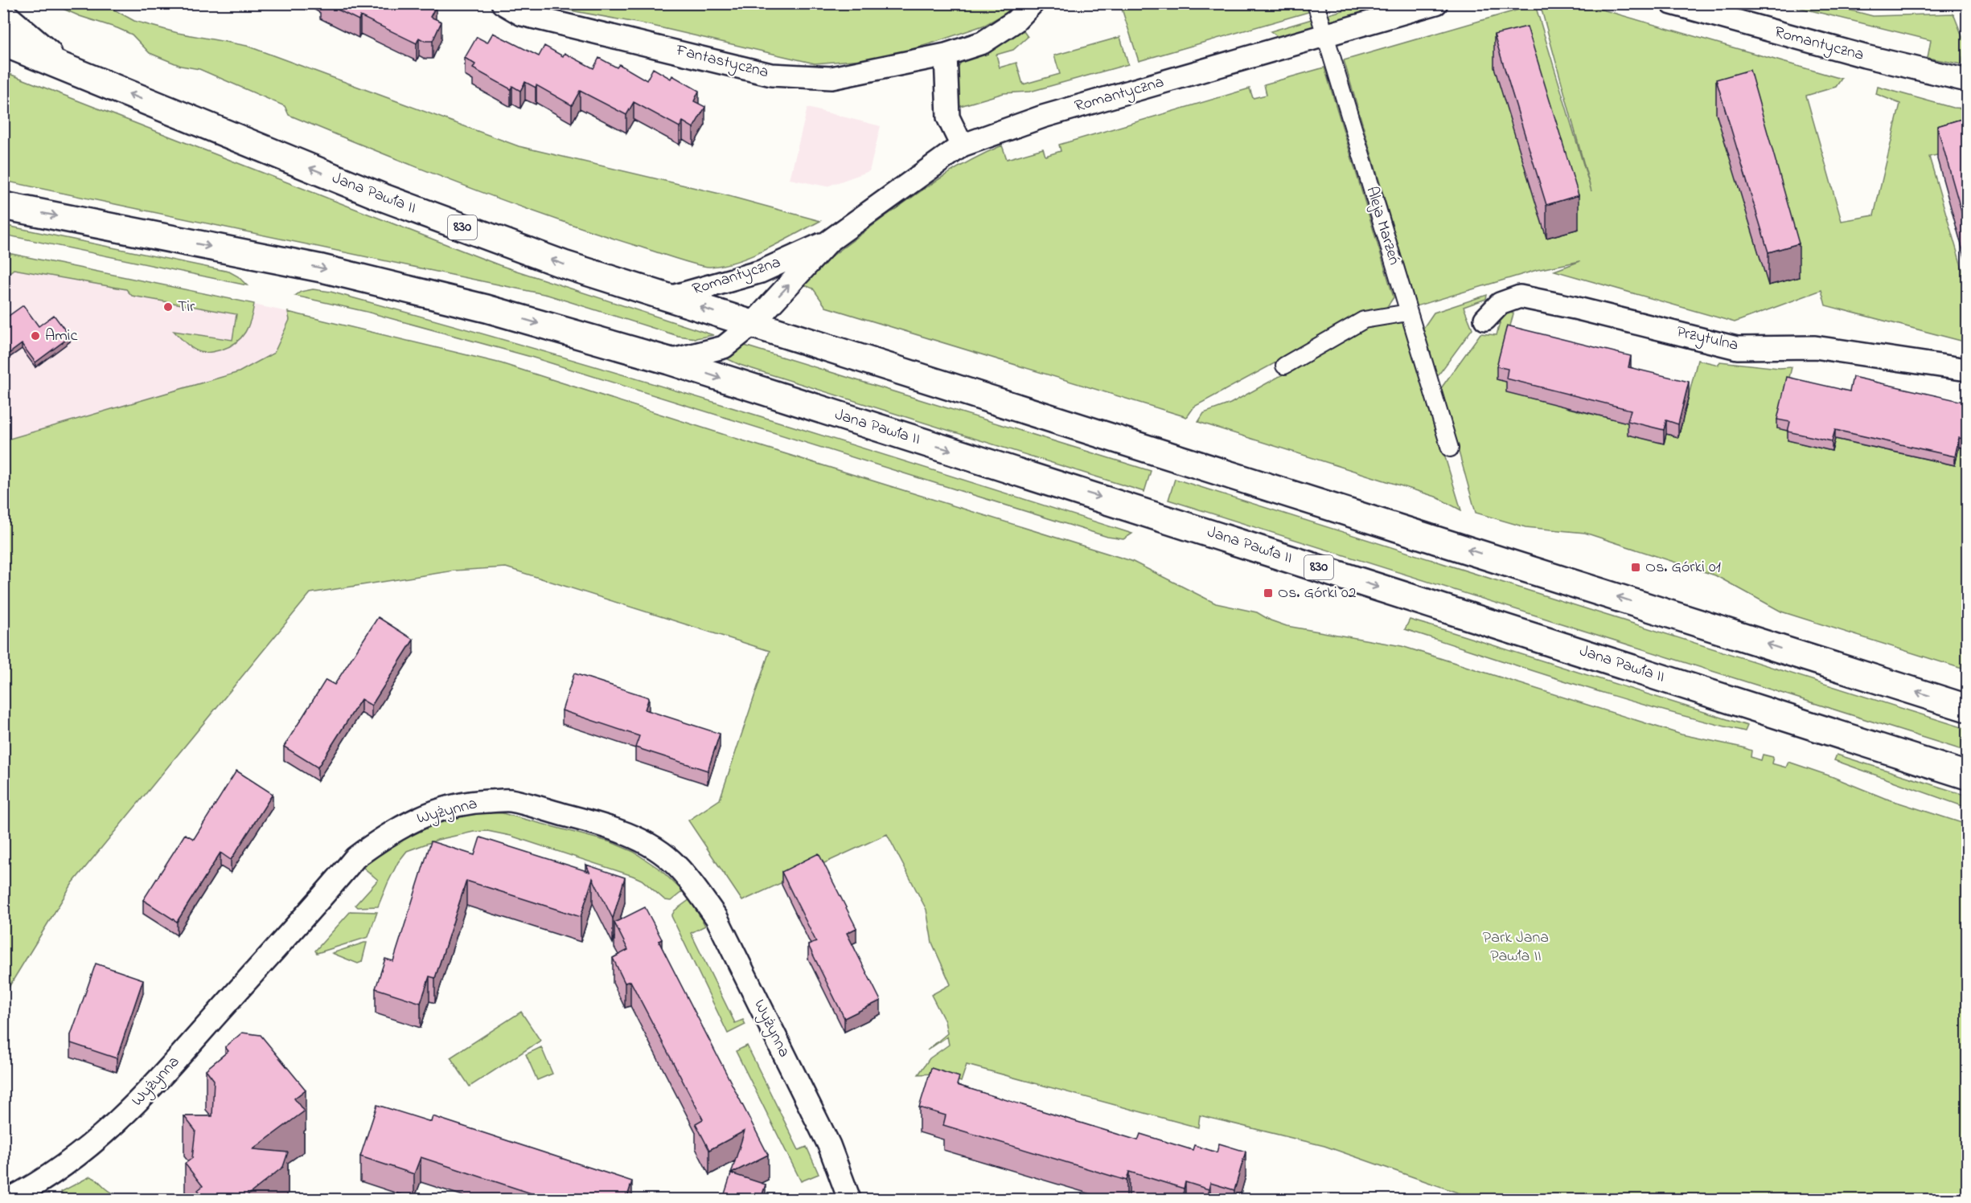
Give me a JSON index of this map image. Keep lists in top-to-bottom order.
{
  "streets": {
    "main road": ["Jana Pawła II", "830"],
    "street": [
      "Romantyczna",
      "Fantastyczna",
      "Aleja Marzeń",
      "Przytulna",
      "Wyżynna"
    ]
  },
  "crossings": [
    ["Romantyczna", "Jana Pawła II"],
    ["Romantyczna", "Aleja Marzeń"]
  ],
  "parks": ["Park Jana Pawła II"],
  "places": {
    "other": ["Tir", "Amic"],
    "transit": ["Os. Górki 01", "Os. Górki 02"]
  }
}
